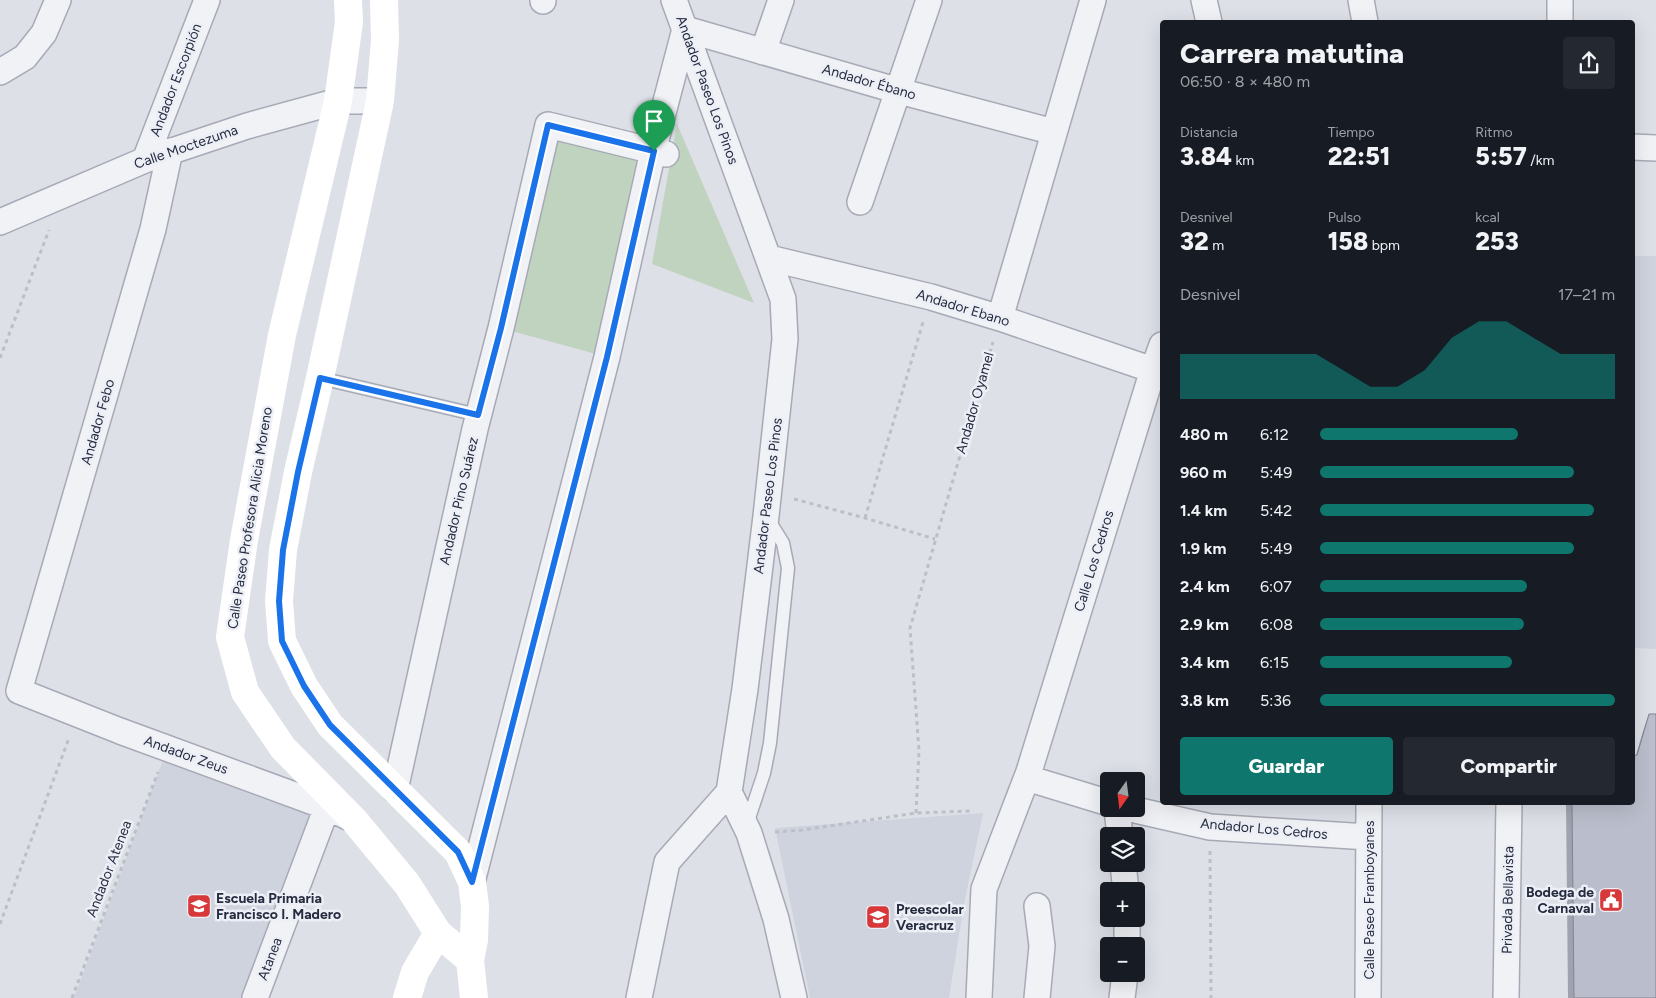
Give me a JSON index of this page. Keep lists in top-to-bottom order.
{
  "streets": {
    "street": [
      "Andador Escorpión",
      "Andador Ébano",
      "Andador Paseo Los Pinos",
      "Calle Moctezuma",
      "Andador Ebano",
      "Andador Febo",
      "Andador Pino Suárez",
      "Calle Paseo Profesora Alicia Moreno",
      "Calle Los Cedros",
      "Andador Zeus",
      "Andador Los Cedros",
      "Calle Paseo Framboyanes",
      "Privada Bellavista",
      "Atanea"
    ],
    "path": ["Andador Oyamel", "Andador Atenea"]
  },
  "crossings": [
    ["Andador Escorpión", "Calle Moctezuma"],
    ["Andador Ébano", "Andador Paseo Los Pinos"],
    ["Andador Paseo Los Pinos", "Andador Ebano"],
    ["Calle Moctezuma", "Andador Febo"],
    ["Calle Moctezuma", "Calle Paseo Profesora Alicia Moreno"],
    ["Andador Ebano", "Andador Oyamel"],
    ["Andador Ebano", "Calle Los Cedros"],
    ["Andador Febo", "Andador Zeus"],
    ["Calle Paseo Profesora Alicia Moreno", "Andador Zeus"],
    ["Andador Zeus", "Andador Atenea"],
    ["Andador Zeus", "Atanea"],
    ["Andador Los Cedros", "Calle Paseo Framboyanes"]
  ],
  "places": {
    "public building": ["Bodega de Carnaval"],
    "school or university": ["Escuela Primaria Francisco I. Madero", "Preescolar Veracruz"]
  },
  "north": "bottom",
  "page": {
    "heading": ["Carrera matutina", "06:50 · 8 × 480 m"],
    "stats": [
      ["Distancia", "3.84 km"],
      ["Tiempo", "22:51"],
      ["Ritmo", "5:57 /km"],
      ["Desnivel", "32 m"],
      ["Pulso", "158 bpm"],
      ["kcal", "253"]
    ],
    "chart": ["Desnivel", "17–21 m"],
    "list": [
      {
        "name": "480 m",
        "note": "6:12"
      },
      {
        "name": "960 m",
        "note": "5:49"
      },
      {
        "name": "1.4 km",
        "note": "5:42"
      },
      {
        "name": "1.9 km",
        "note": "5:49"
      },
      {
        "name": "2.4 km",
        "note": "6:07"
      },
      {
        "name": "2.9 km",
        "note": "6:08"
      },
      {
        "name": "3.4 km",
        "note": "6:15"
      },
      {
        "name": "3.8 km",
        "note": "5:36"
      }
    ],
    "buttons": ["Guardar", "Compartir"],
    "map_buttons": ["+", "−"]
  }
}
